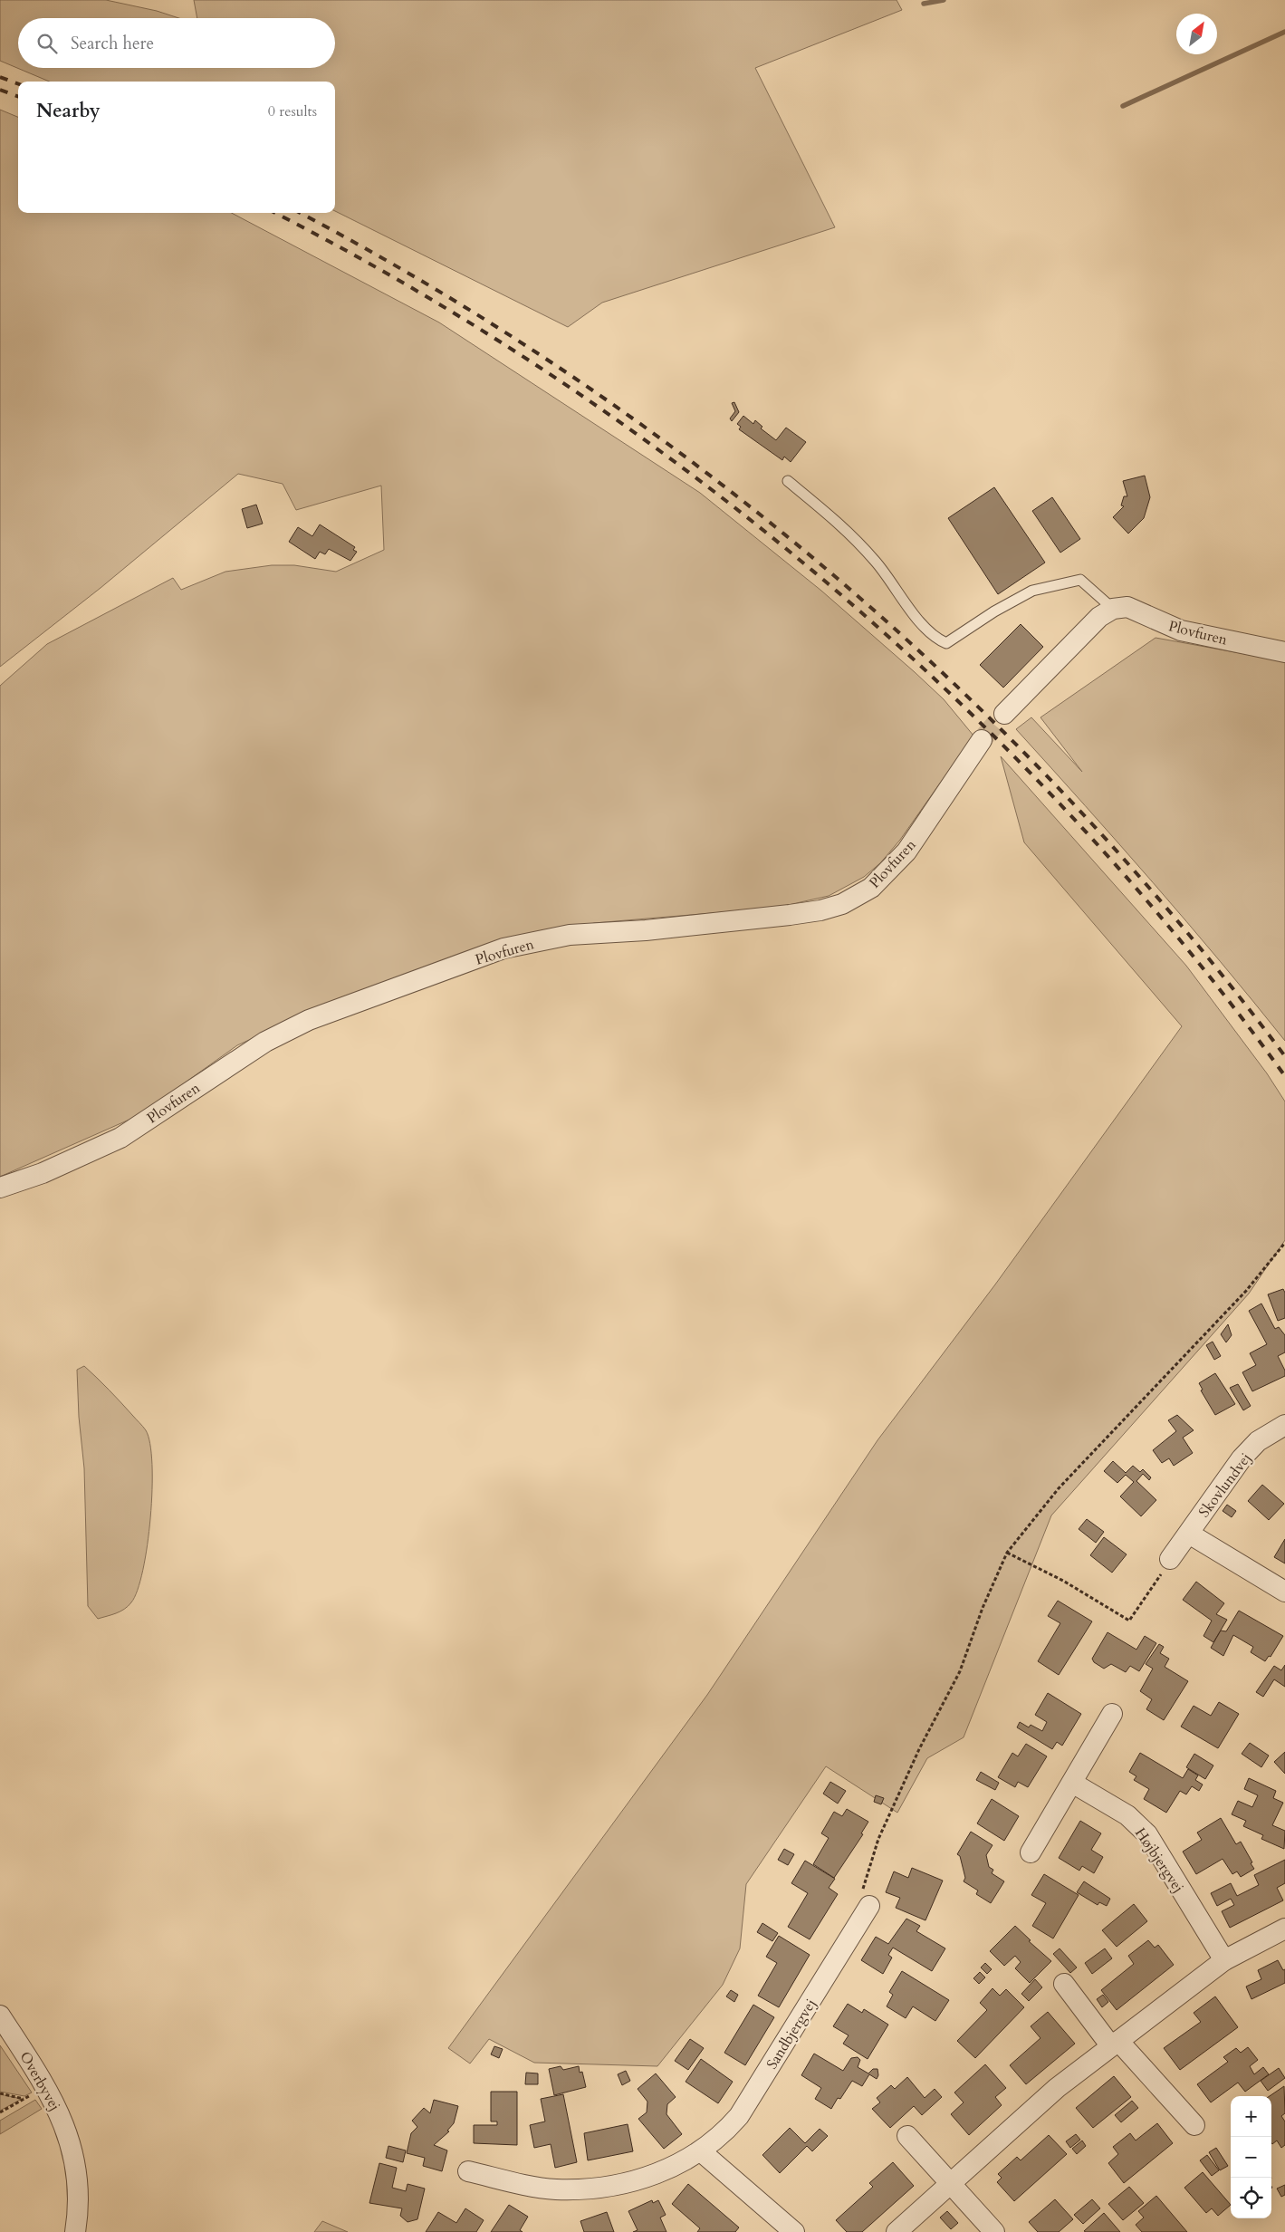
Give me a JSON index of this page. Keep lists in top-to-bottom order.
{
  "streets": {
    "street": [
      "Plovfuren",
      "Skovlundvej",
      "Højbjergvej",
      "Sandbjergvej",
      "Overbyvej"
    ]
  },
  "north": "top right",
  "page": {
    "search": "Search here",
    "heading": ["Nearby", "0 results"],
    "map_buttons": ["+", "−"]
  }
}
